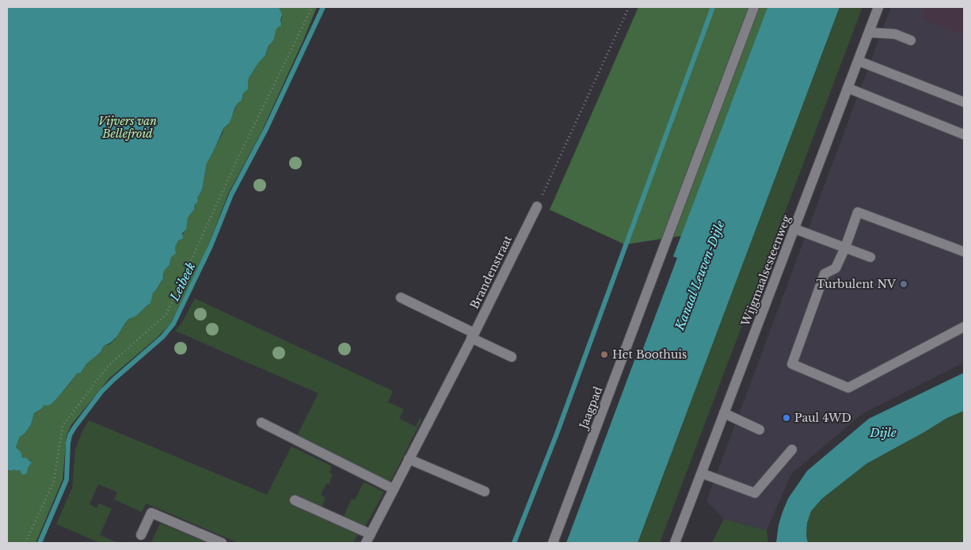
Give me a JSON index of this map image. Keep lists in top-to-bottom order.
{
  "streets": {
    "street": ["Wijgmaalsesteenweg", "Brandenstraat", "Jaagpad"]
  },
  "water": ["Kanaal Leuven-Dijle", "Leibeek", "Dijle"],
  "parks": ["Vijvers van Bellefroid"],
  "places": ["Turbulent NV", "Het Boothuis", "Paul 4WD"]
}
